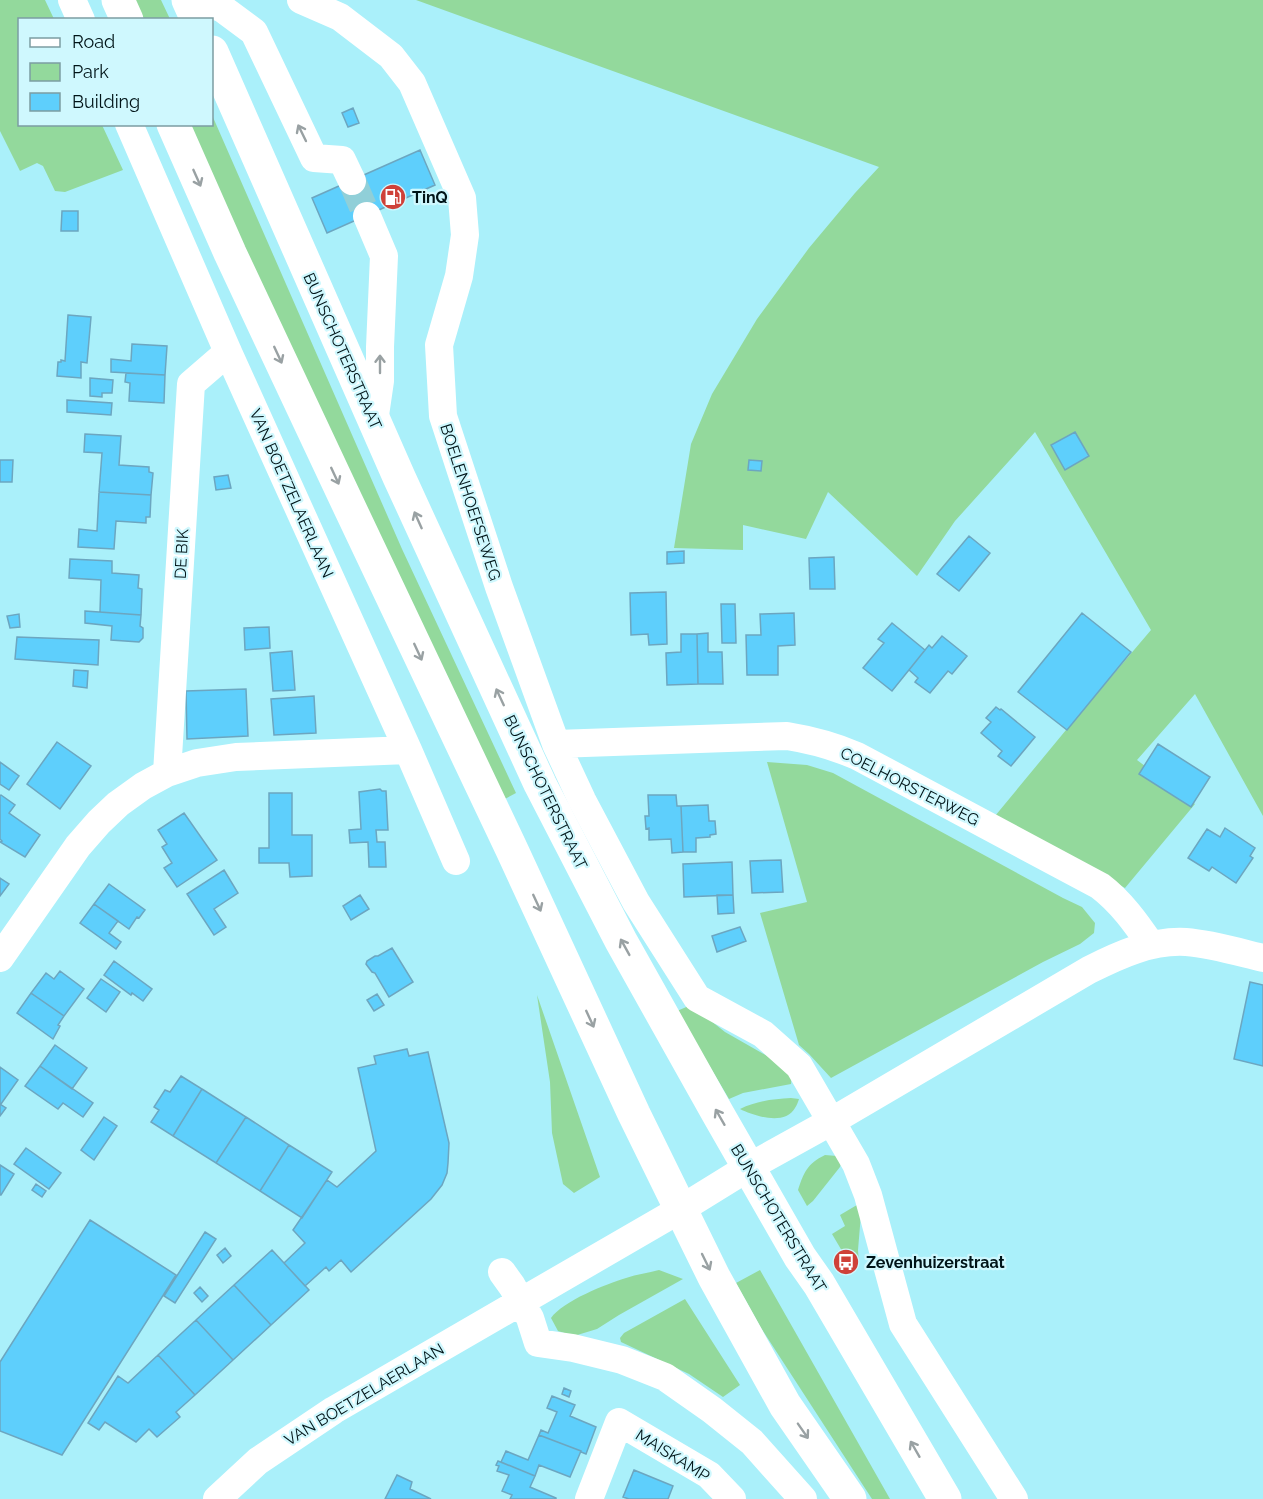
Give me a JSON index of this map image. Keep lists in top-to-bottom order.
{
  "streets": {
    "main road": ["BUNSCHOTERSTRAAT"],
    "street": [
      "VAN BOETZELAERLAAN",
      "BOELENHOEFSEWEG",
      "DE BIK",
      "COELHORSTERWEG",
      "MAISKAMP"
    ]
  },
  "crossings": [
    ["BUNSCHOTERSTRAAT", "VAN BOETZELAERLAAN"],
    ["BUNSCHOTERSTRAAT", "BOELENHOEFSEWEG"],
    ["BUNSCHOTERSTRAAT", "COELHORSTERWEG"],
    ["VAN BOETZELAERLAAN", "DE BIK"],
    ["BOELENHOEFSEWEG", "COELHORSTERWEG"]
  ],
  "places": {
    "fuel station": ["TinQ"],
    "bus stop": ["Zevenhuizerstraat"]
  },
  "legend": ["Road", "Park", "Building"]
}
